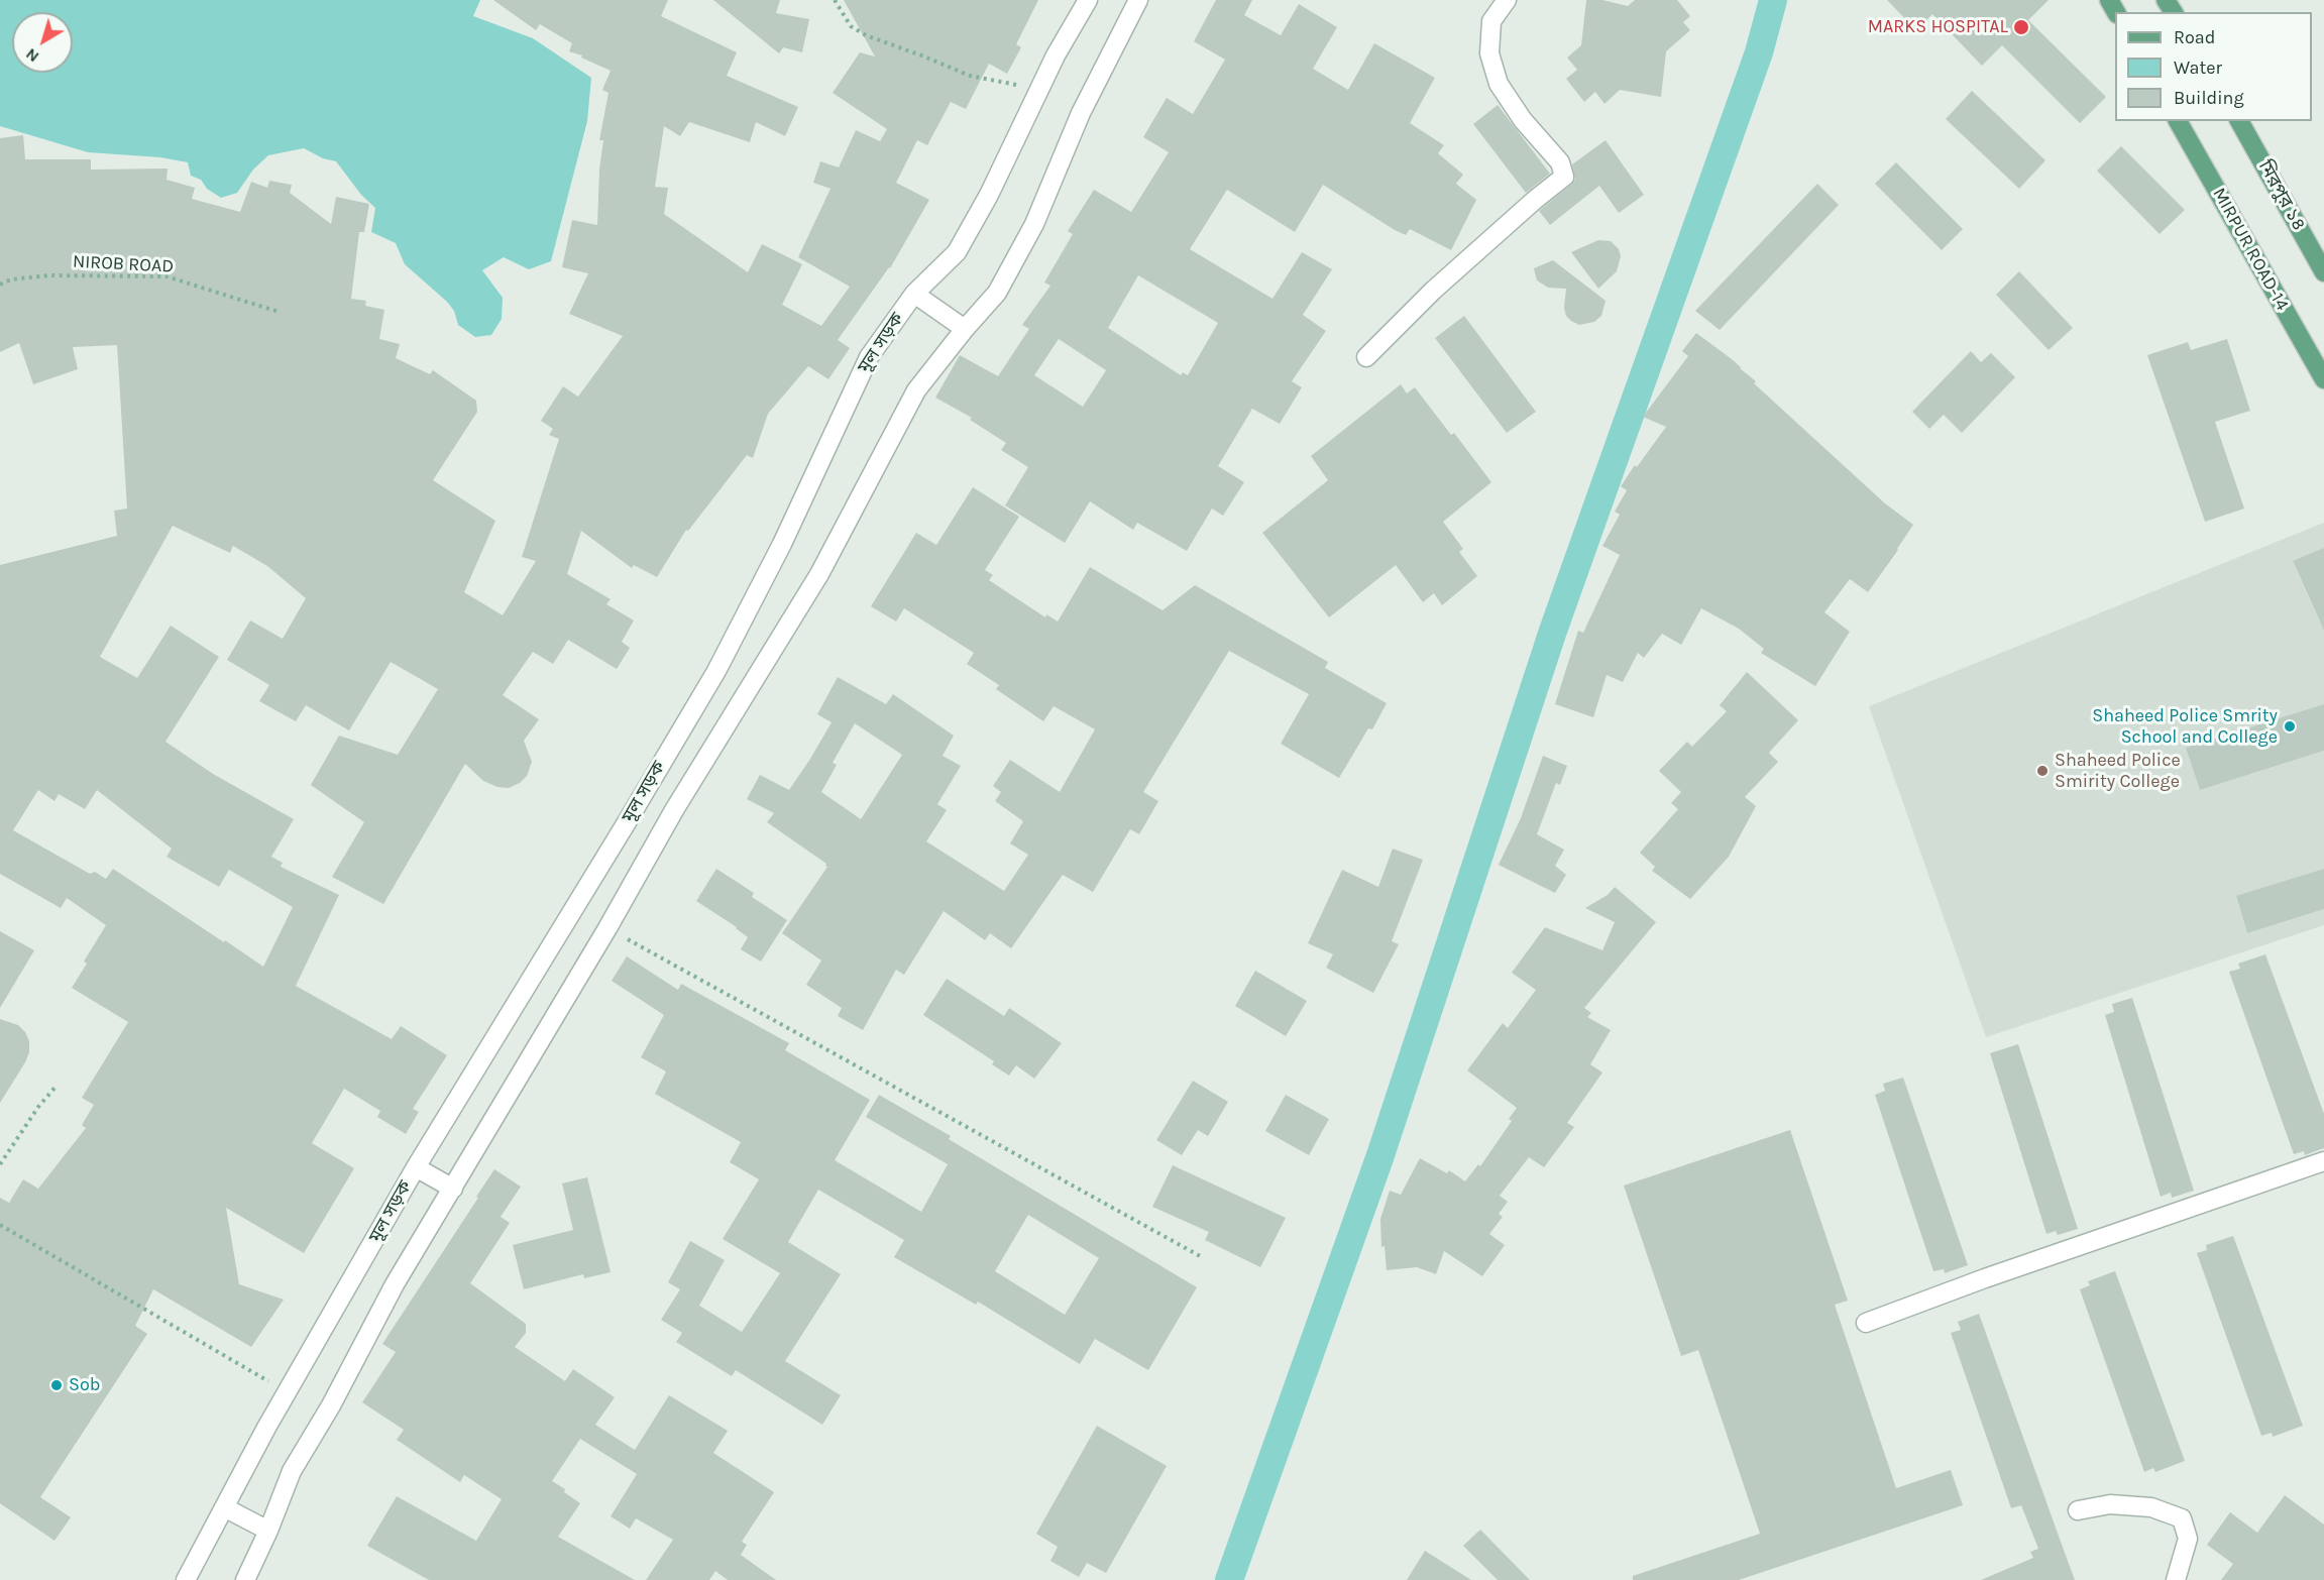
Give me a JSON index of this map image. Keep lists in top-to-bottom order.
{
  "streets": {
    "main road": ["মিরপুর ১৪", "MIRPUR ROAD-14"],
    "street": ["মূল সড়ক"],
    "path": ["NIROB ROAD"]
  },
  "places": [
    "MARKS HOSPITAL",
    "Shaheed Police Smrity School and College",
    "Shaheed Police Smirity College",
    "Sob"
  ],
  "legend": ["Road", "Water", "Building"],
  "north": "bottom left"
}
